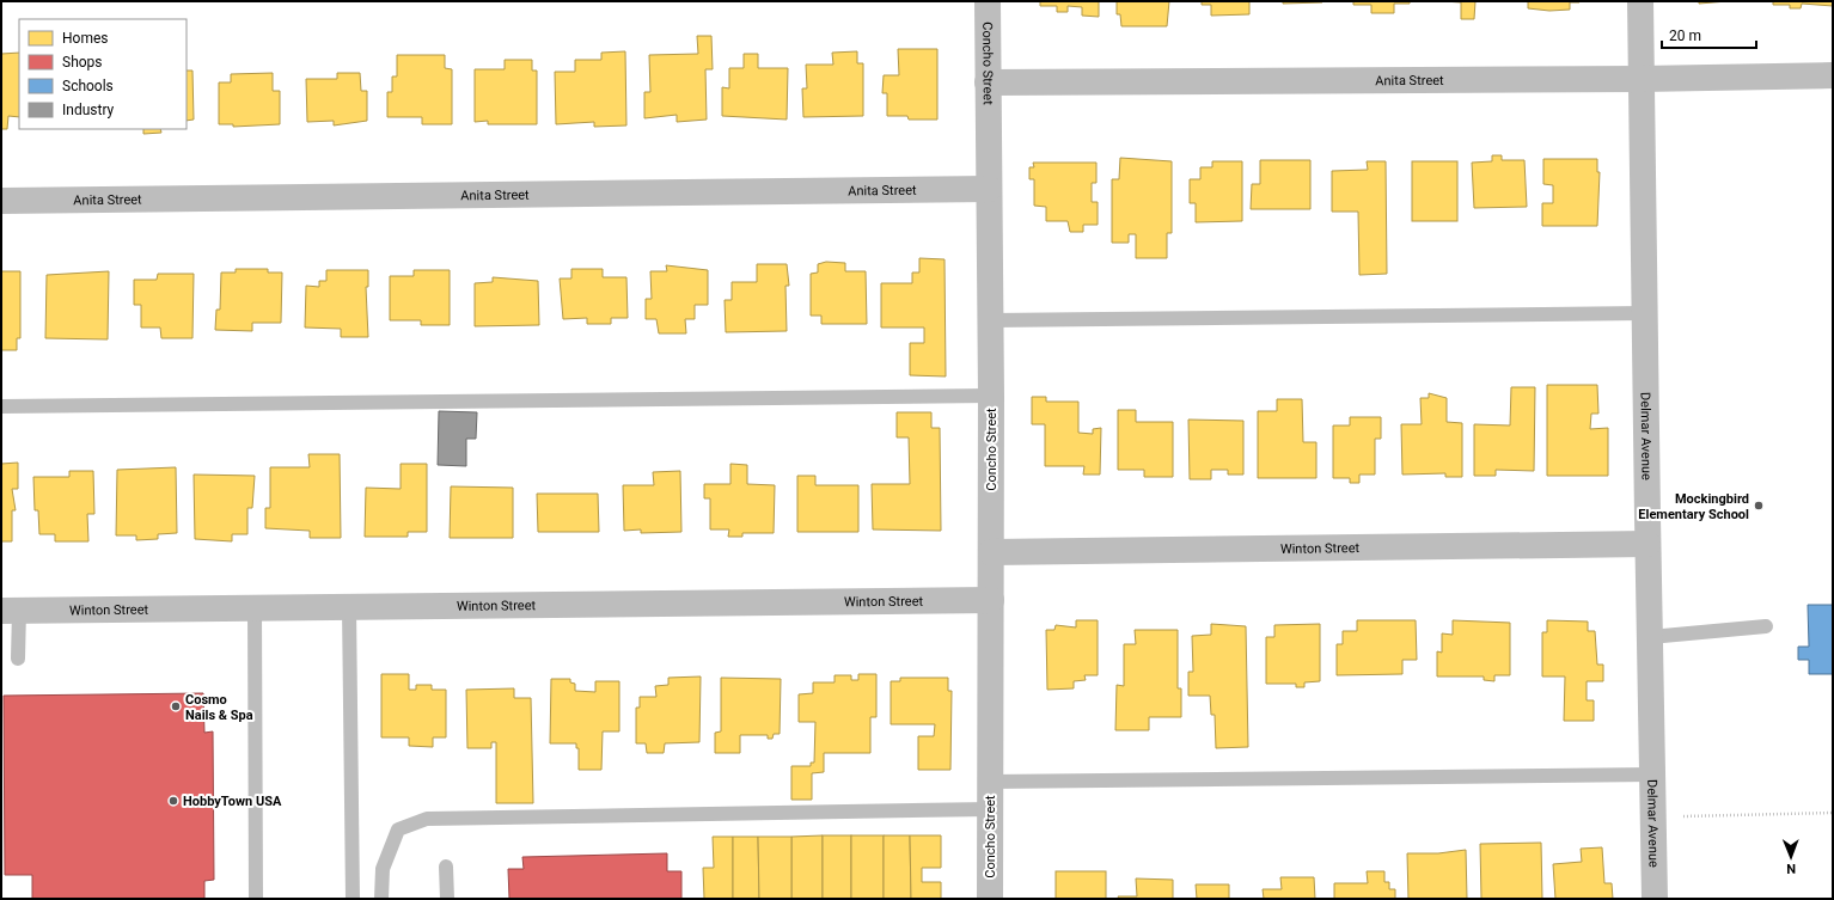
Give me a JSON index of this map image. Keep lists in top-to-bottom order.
{
  "streets": {
    "street": [
      "Concho Street",
      "Anita Street",
      "Delmar Avenue",
      "Winton Street"
    ]
  },
  "crossings": [
    ["Concho Street", "Anita Street"],
    ["Concho Street", "Winton Street"],
    ["Anita Street", "Delmar Avenue"],
    ["Delmar Avenue", "Winton Street"]
  ],
  "places": ["Mockingbird Elementary School", "Cosmo Nails & Spa", "HobbyTown USA"],
  "legend": [
    "Homes",
    "Shops",
    "Schools",
    "Industry"
  ],
  "scale_bar": "20 m",
  "north": "bottom"
}
